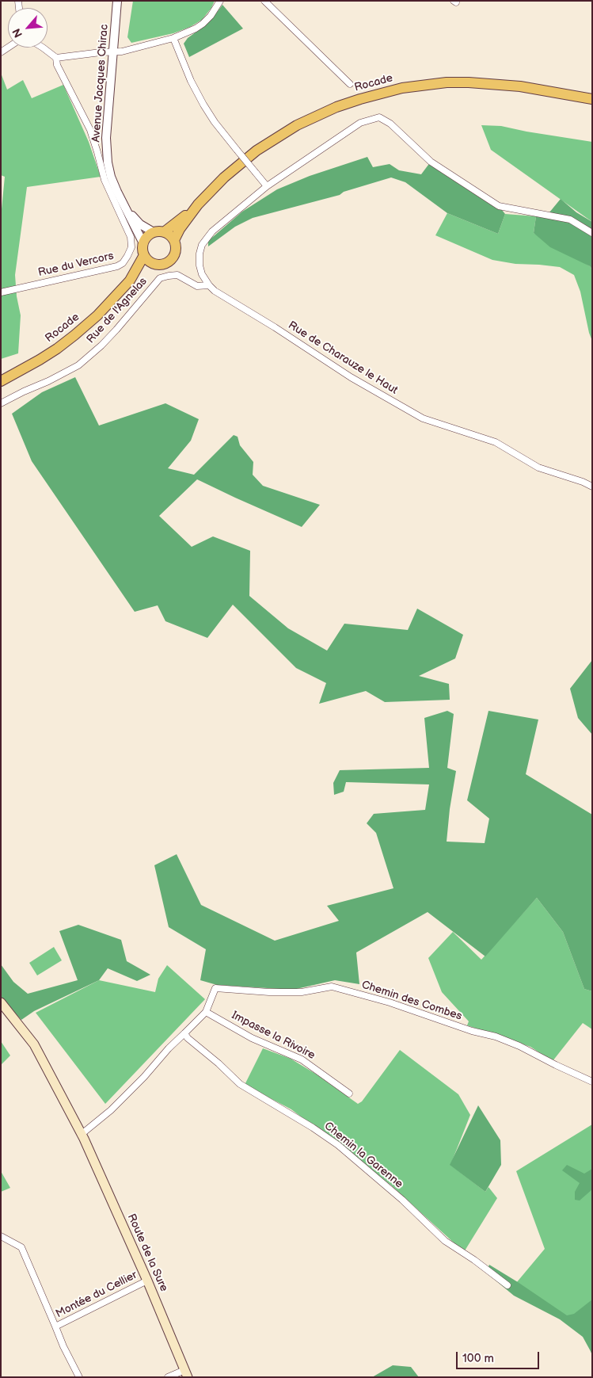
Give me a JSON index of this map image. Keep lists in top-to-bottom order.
{
  "streets": {
    "main road": ["Rocade", "Route de la Sure"],
    "street": [
      "Avenue Jacques Chirac",
      "Rue du Vercors",
      "Rue de l'Agnelas",
      "Rue de Charauze le Haut",
      "Chemin des Combes",
      "Impasse la Rivoire",
      "Chemin la Garenne",
      "Montée du Cellier"
    ]
  },
  "crossings": [
    ["Avenue Jacques Chirac", "Rocade"],
    ["Rue de l'Agnelas", "Rue de Charauze le Haut"],
    ["Chemin des Combes", "Impasse la Rivoire"],
    ["Route de la Sure", "Montée du Cellier"]
  ],
  "scale_bar": "100 m",
  "north": "bottom left"
}
